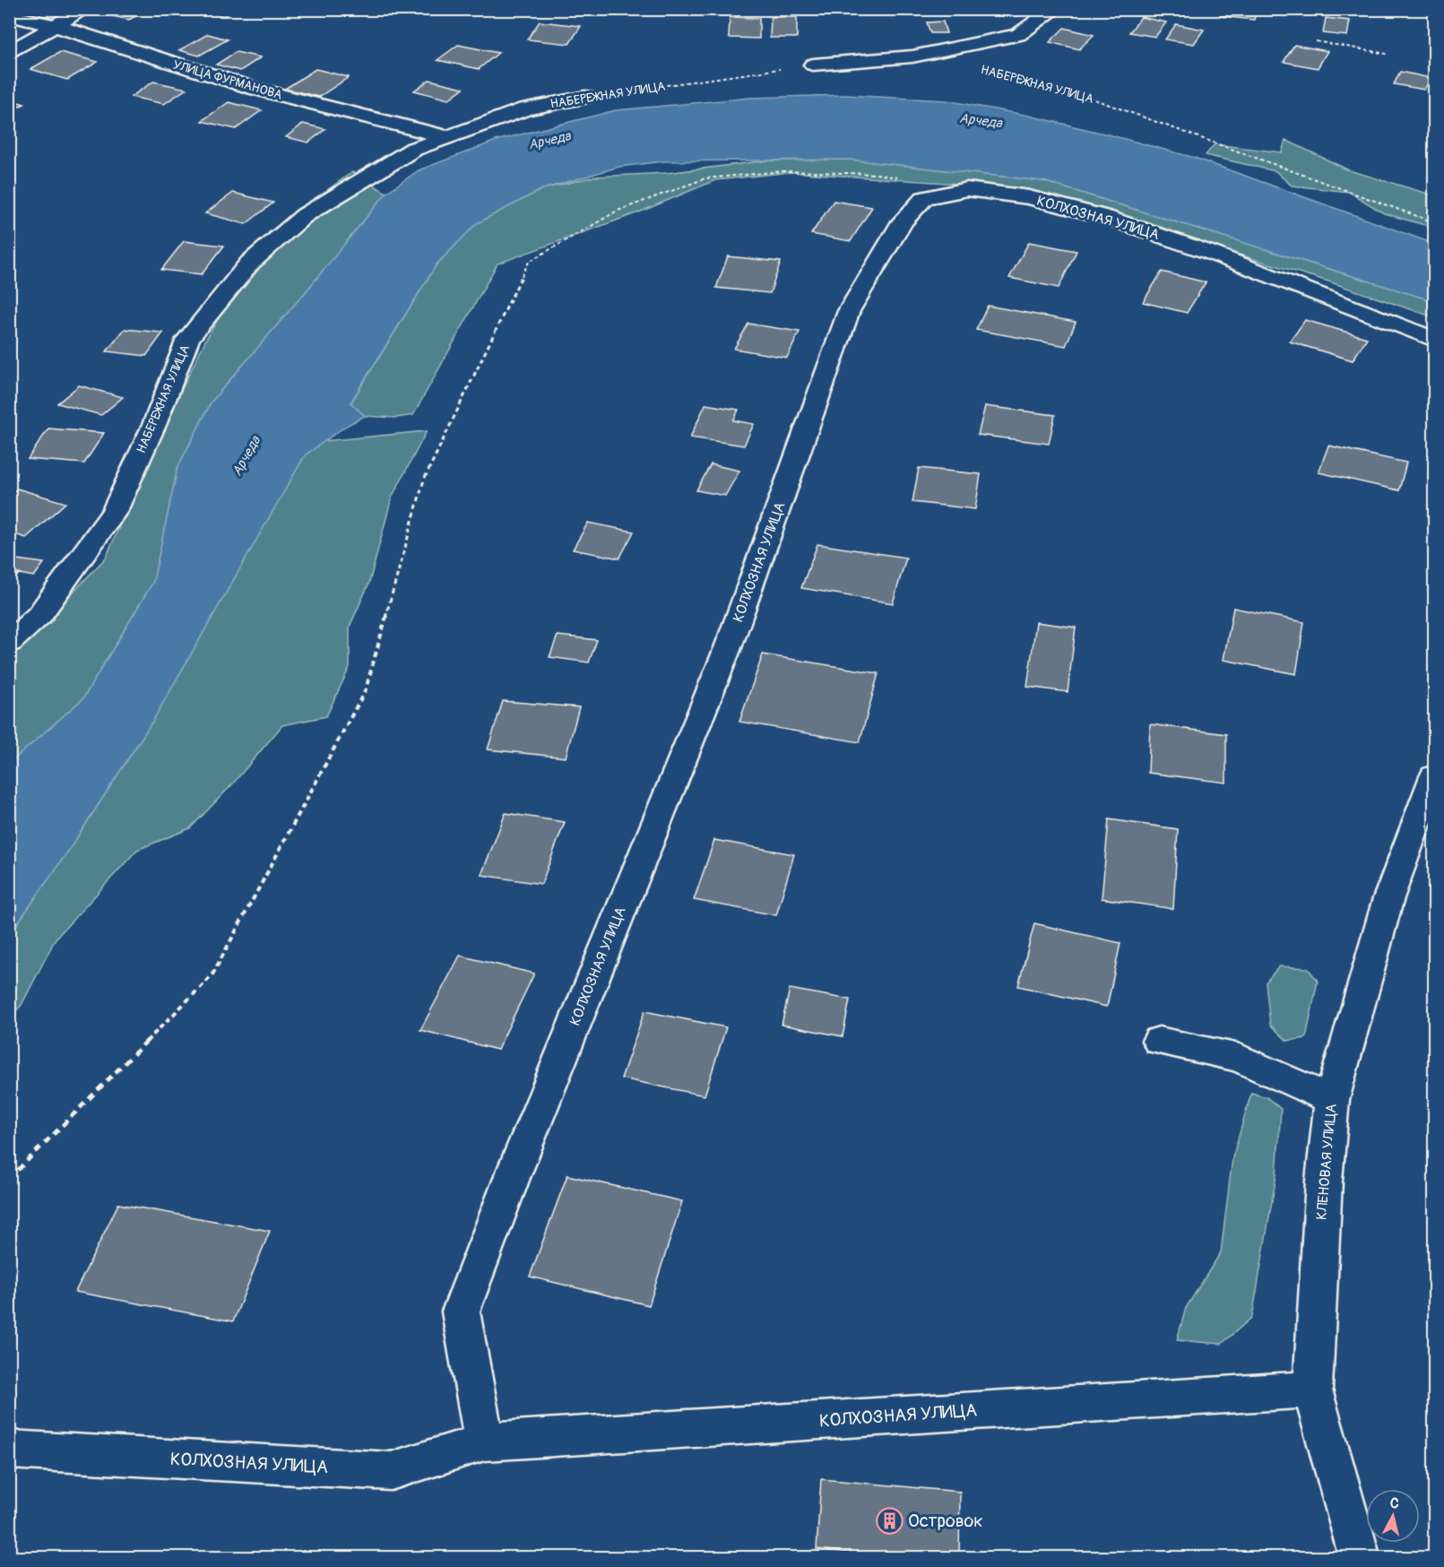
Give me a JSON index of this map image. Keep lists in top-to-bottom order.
{
  "streets": {
    "street": [
      "УЛИЦА ФУРМАНОВА",
      "НАБЕРЕЖНАЯ УЛИЦА",
      "КОЛХОЗНАЯ УЛИЦА",
      "КЛЕНОВАЯ УЛИЦА"
    ]
  },
  "crossings": [
    ["УЛИЦА ФУРМАНОВА", "НАБЕРЕЖНАЯ УЛИЦА"],
    ["КОЛХОЗНАЯ УЛИЦА", "КЛЕНОВАЯ УЛИЦА"]
  ],
  "water": ["Арчеда"],
  "places": {
    "building": ["Островок"]
  },
  "north": "top"
}
